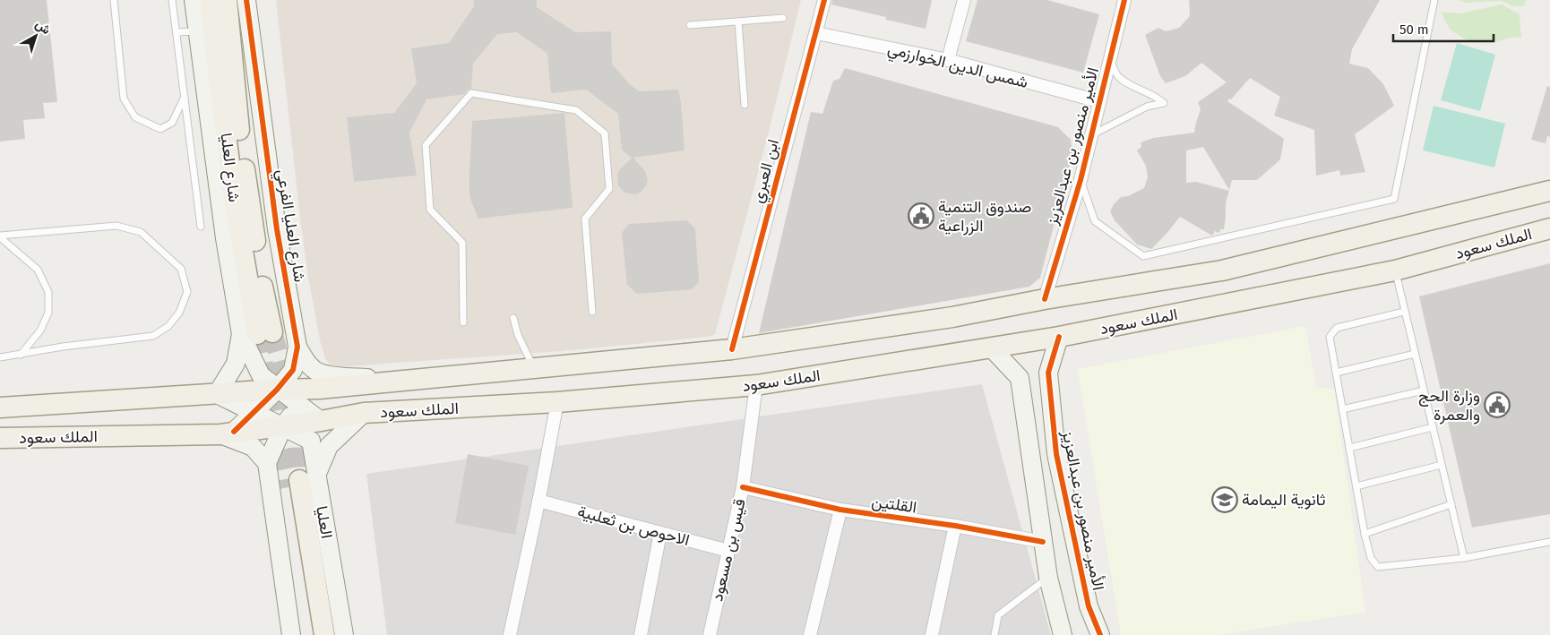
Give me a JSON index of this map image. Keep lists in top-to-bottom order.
{
  "streets": {
    "main road": ["شارع العليا", "الملك سعود"],
    "street": [
      "شمس الدين الخوارزمي",
      "الأمير منصور بن عبدالعزيز",
      "ابن العبري",
      "شارع العليا الفرعي",
      "القلتين",
      "العليا",
      "الاحوص بن ثعلبية",
      "قيس بن مسعود"
    ]
  },
  "crossings": [
    ["شمس الدين الخوارزمي", "الأمير منصور بن عبدالعزيز"],
    ["شمس الدين الخوارزمي", "ابن العبري"],
    ["الأمير منصور بن عبدالعزيز", "الملك سعود"],
    ["ابن العبري", "الملك سعود"],
    ["شارع العليا الفرعي", "الملك سعود"],
    ["شارع العليا الفرعي", "العليا"],
    ["الملك سعود", "العليا"],
    ["الملك سعود", "قيس بن مسعود"],
    ["القلتين", "قيس بن مسعود"],
    ["الاحوص بن ثعلبية", "قيس بن مسعود"]
  ],
  "places": {
    "public building": ["صندوق التنمية الزراعية", "وزارة الحج والعمرة"],
    "school or university": ["ثانوية اليمامة"]
  },
  "scale_bar": "50 m",
  "north": "top right"
}
